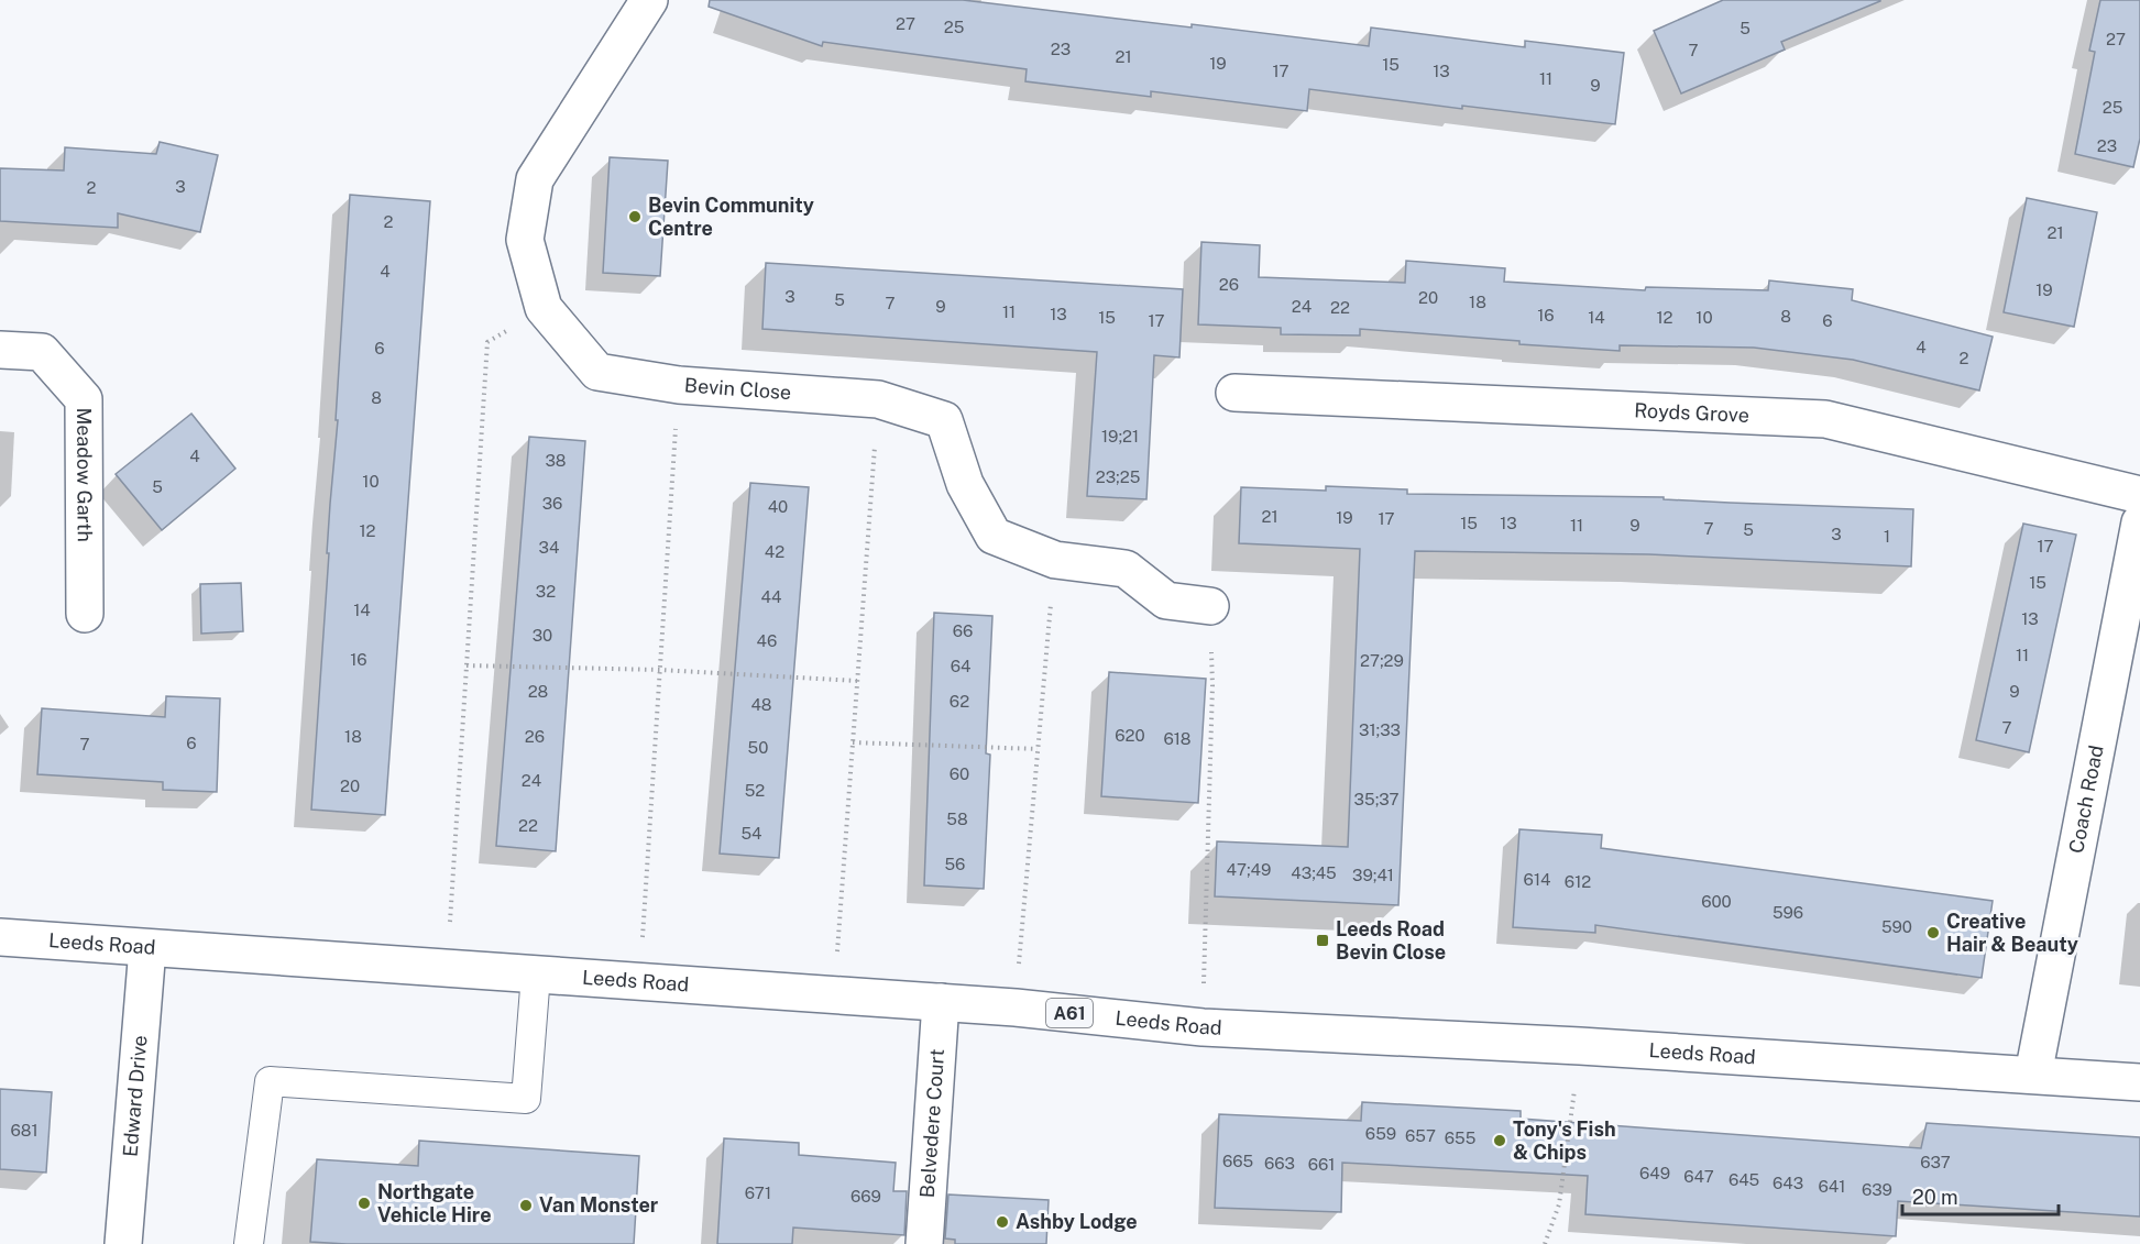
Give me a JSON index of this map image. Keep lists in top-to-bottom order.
{
  "streets": {
    "street": [
      "Bevin Close",
      "Royds Grove",
      "Meadow Garth",
      "Coach Road",
      "Leeds Road",
      "A61",
      "Edward Drive",
      "Belvedere Court"
    ]
  },
  "crossings": [
    ["Coach Road", "Leeds Road"],
    ["Leeds Road", "Edward Drive"],
    ["Leeds Road", "Belvedere Court"]
  ],
  "places": {
    "other": [
      "Bevin Community Centre",
      "Creative Hair & Beauty",
      "Tony's Fish & Chips",
      "Northgate Vehicle Hire",
      "Van Monster",
      "Ashby Lodge"
    ],
    "transit": ["Leeds Road Bevin Close"]
  },
  "house_numbers": [
    "27",
    "25",
    "5",
    "27",
    "23",
    "7",
    "21",
    "19",
    "15",
    "17",
    "13",
    "11",
    "9",
    "25",
    "23",
    "3",
    "2",
    "2",
    "21",
    "4",
    "26",
    "19",
    "3",
    "20",
    "5",
    "18",
    "7",
    "9",
    "24",
    "22",
    "11",
    "13",
    "16",
    "8",
    "15",
    "14",
    "12",
    "10",
    "17",
    "6",
    "4",
    "6",
    "2",
    "8",
    "19;21",
    "4",
    "38",
    "23;25",
    "10",
    "5",
    "36",
    "40",
    "21",
    "19",
    "17",
    "15",
    "13",
    "11",
    "9",
    "7",
    "5",
    "12",
    "3",
    "1",
    "17",
    "34",
    "42",
    "15",
    "32",
    "44",
    "14",
    "13",
    "66",
    "30",
    "46",
    "11",
    "16",
    "27;29",
    "64",
    "28",
    "9",
    "62",
    "48",
    "7",
    "31;33",
    "620",
    "18",
    "26",
    "618",
    "6",
    "7",
    "50",
    "60",
    "24",
    "20",
    "52",
    "35;37",
    "58",
    "22",
    "54",
    "56",
    "47;49",
    "43;45",
    "39;41",
    "614",
    "612",
    "600",
    "596",
    "590",
    "681",
    "659",
    "657",
    "655",
    "665",
    "637",
    "663",
    "661",
    "649",
    "647",
    "645",
    "643",
    "641",
    "639",
    "671",
    "669"
  ],
  "scale_bar": "20 m"
}
